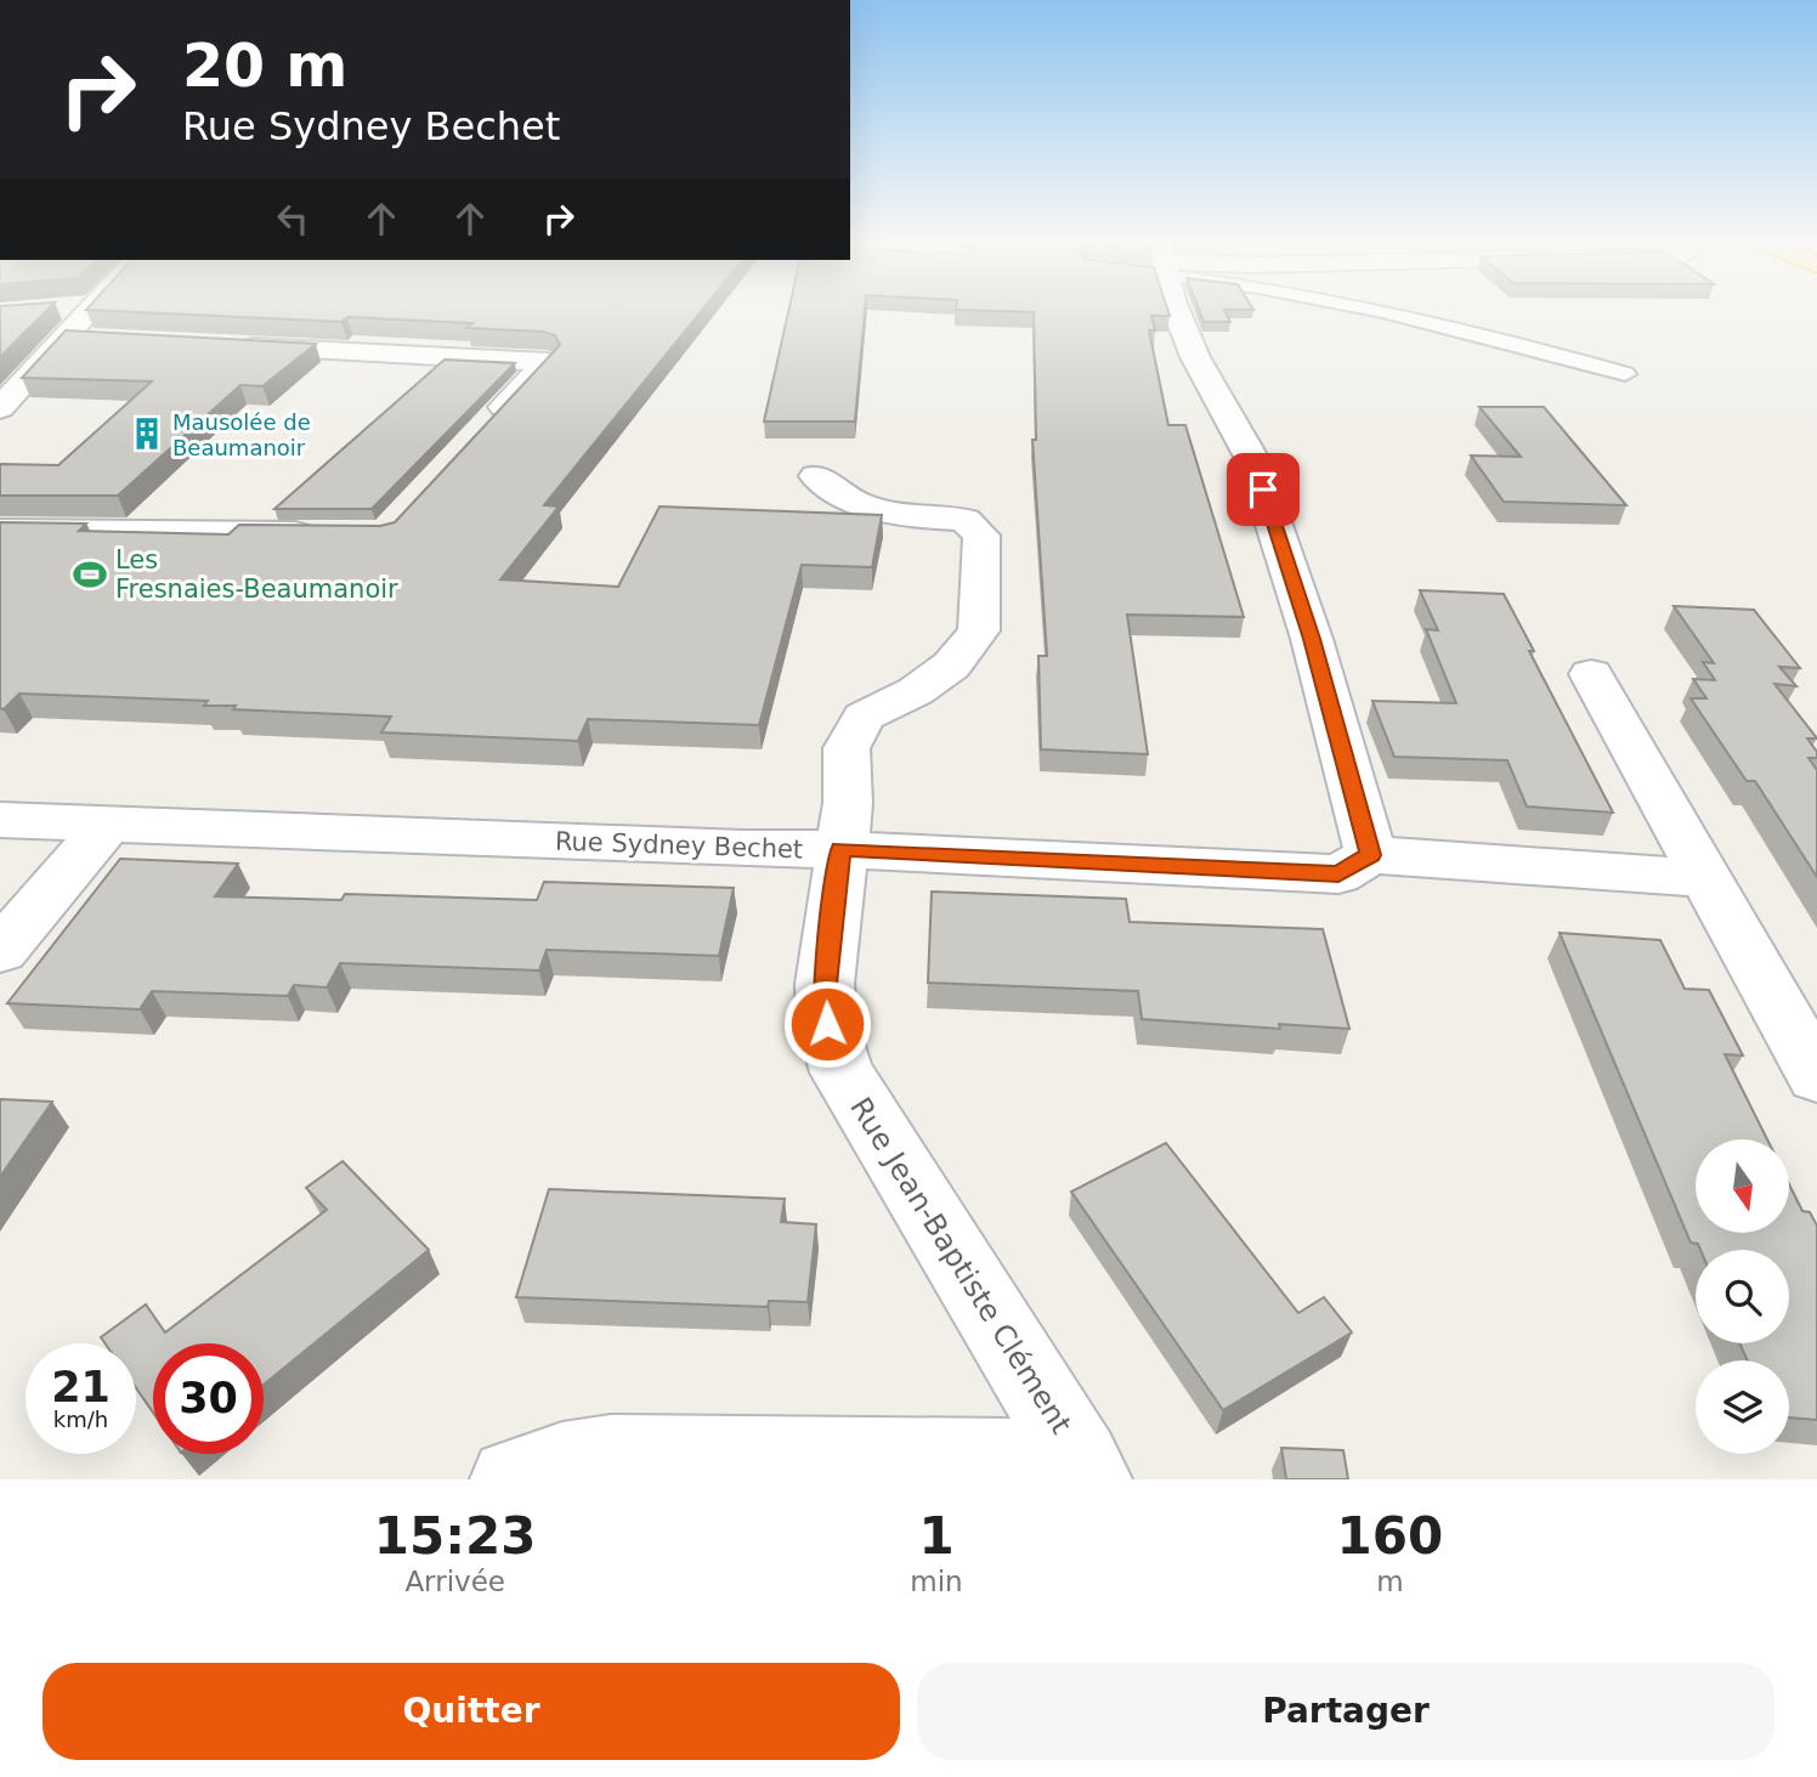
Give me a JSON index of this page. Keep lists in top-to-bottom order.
{
  "streets": {
    "street": ["Rue Sydney Bechet", "Rue Jean-Baptiste Clément"]
  },
  "crossings": [
    ["Rue Sydney Bechet", "Rue Jean-Baptiste Clément"]
  ],
  "places": {
    "building": ["Mausolée de Beaumanoir"],
    "sports": ["Les Fresnaies-Beaumanoir"]
  },
  "north": "bottom",
  "page": {
    "turn": ["20 m", "Rue Sydney Bechet"],
    "speed": "21 km/h",
    "limit": "30",
    "eta": [
      "15:23",
      "Arrivée",
      "1",
      "min",
      "160",
      "m"
    ],
    "buttons": ["Quitter", "Partager"]
  }
}
